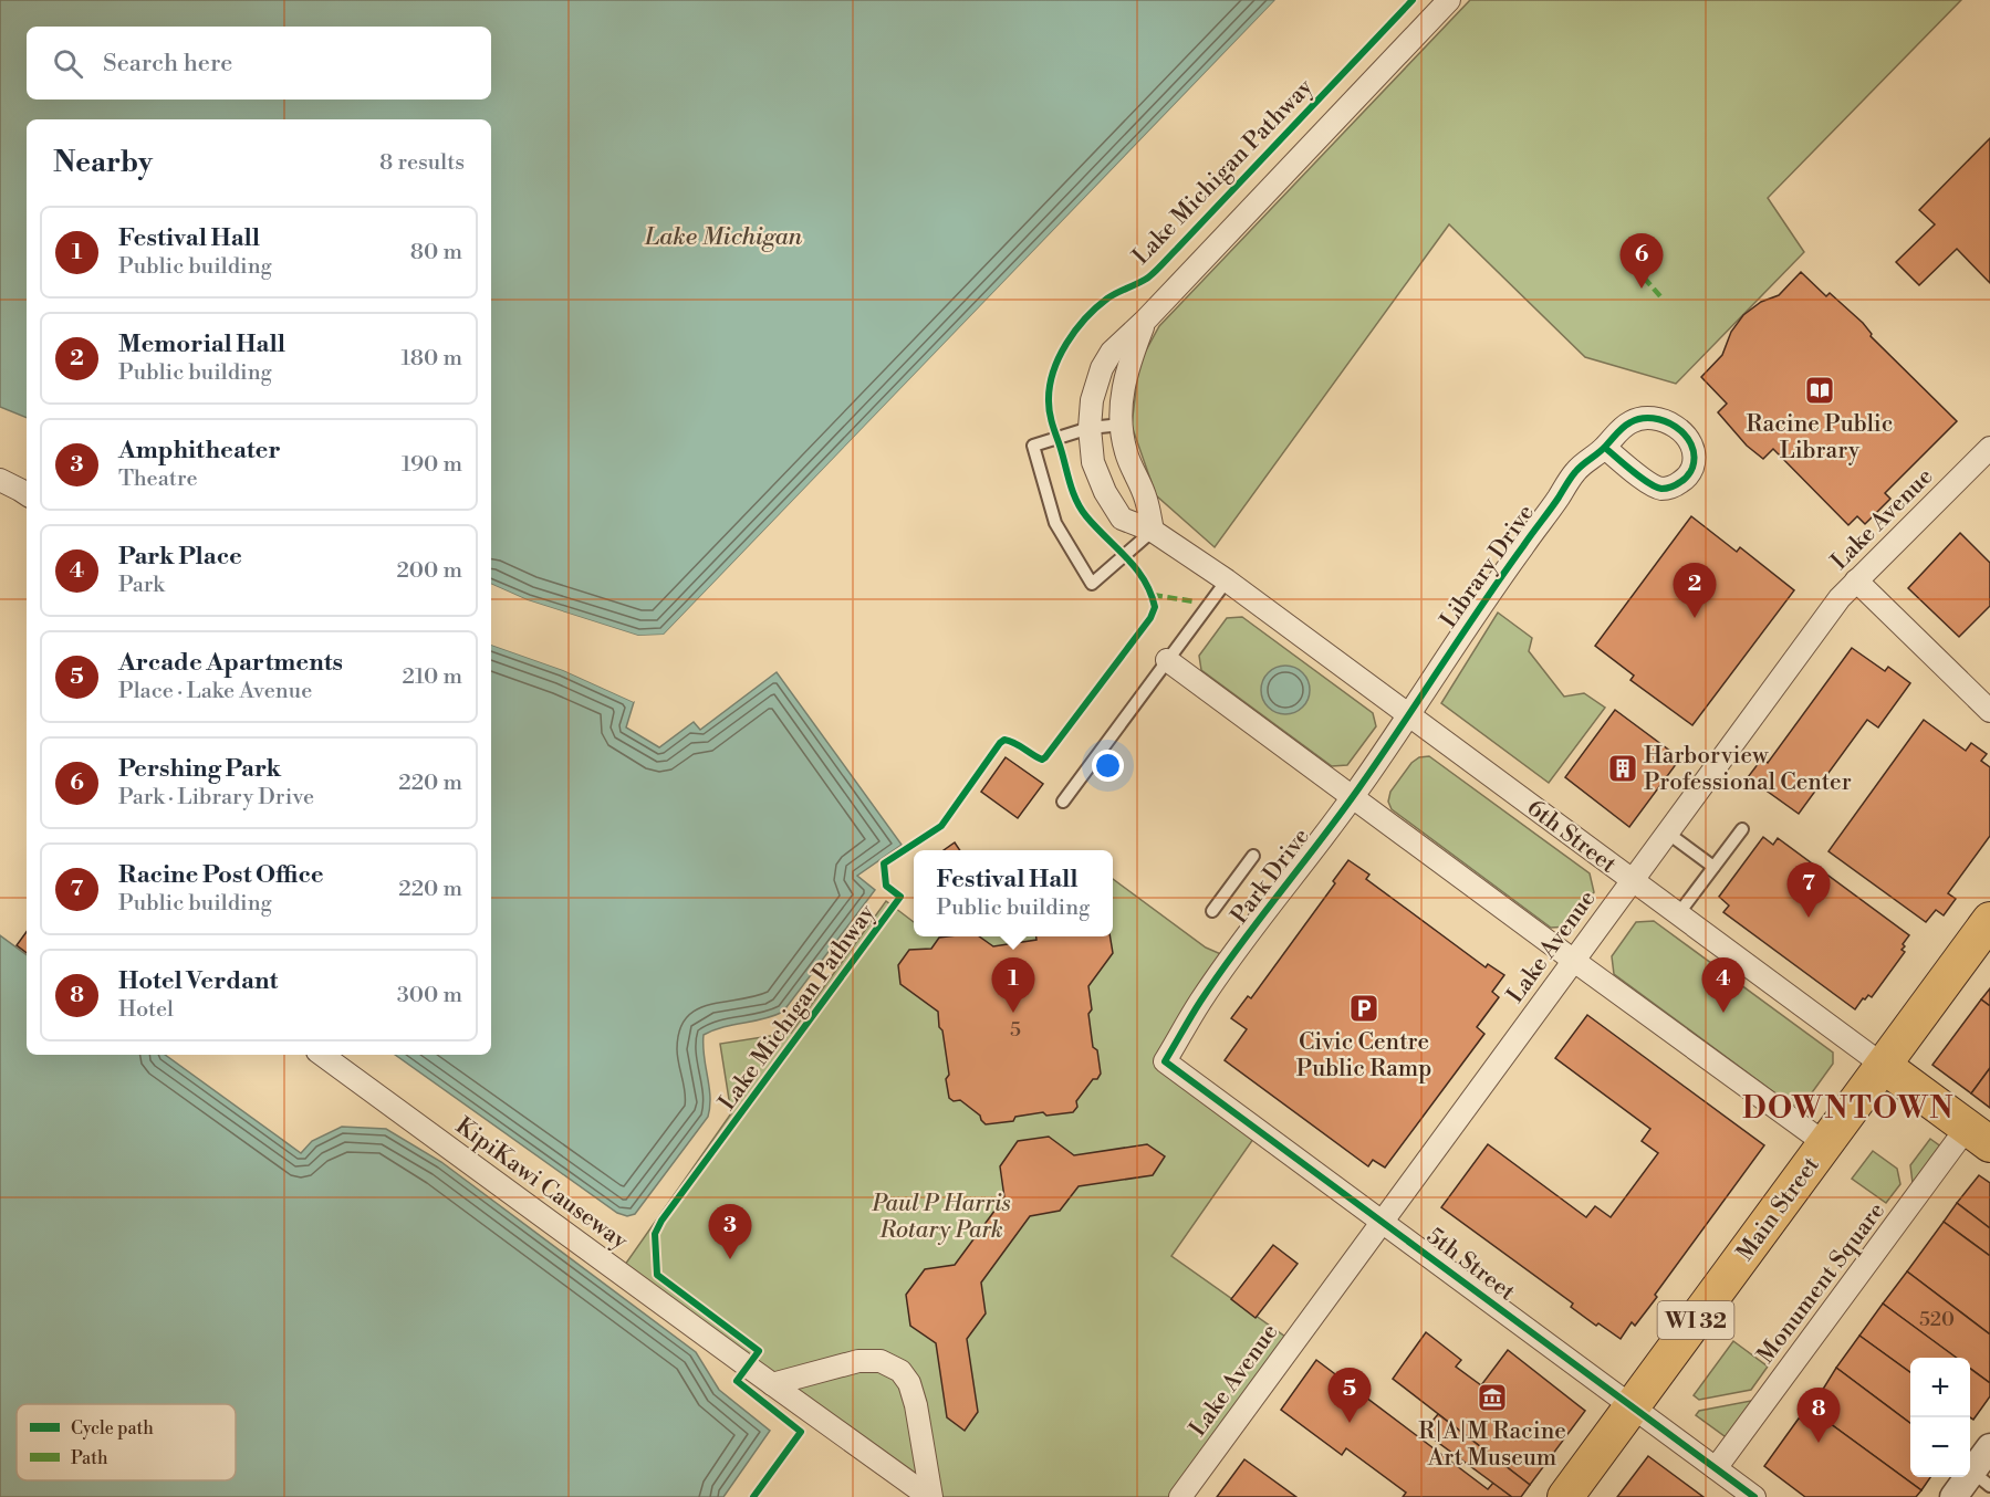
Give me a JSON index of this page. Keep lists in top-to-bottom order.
{
  "streets": {
    "main road": ["6th Street", "Main Street", "WI 32"],
    "street": [
      "Lake Avenue",
      "Library Drive",
      "Park Drive",
      "KipiKawi Causeway",
      "5th Street",
      "Monument Square"
    ],
    "cycle path": ["Lake Michigan Pathway"]
  },
  "crossings": [
    ["Lake Avenue", "6th Street"],
    ["Lake Avenue", "5th Street"],
    ["Library Drive", "6th Street"],
    ["Library Drive", "Park Drive"],
    ["6th Street", "Park Drive"],
    ["6th Street", "Main Street"],
    ["6th Street", "Monument Square"],
    ["Park Drive", "5th Street"],
    ["Main Street", "5th Street"],
    ["5th Street", "Monument Square"]
  ],
  "districts": ["DOWNTOWN"],
  "water": ["Lake Michigan"],
  "parks": ["Paul P Harris Rotary Park"],
  "places": {
    "library": ["Racine Public Library"],
    "building": ["Harborview Professional Center"],
    "parking": ["Civic Centre Public Ramp"],
    "museum": ["R|A|M Racine Art Museum"]
  },
  "house_numbers": ["5", "520"],
  "legend": ["Cycle path", "Path"],
  "page": {
    "search": "Search here",
    "heading": ["Nearby", "8 results"],
    "list": [
      {
        "mark": "1",
        "name": "Festival Hall",
        "note": "Public building",
        "value": "80 m"
      },
      {
        "mark": "2",
        "name": "Memorial Hall",
        "note": "Public building",
        "value": "180 m"
      },
      {
        "mark": "3",
        "name": "Amphitheater",
        "note": "Theatre",
        "value": "190 m"
      },
      {
        "mark": "4",
        "name": "Park Place",
        "note": "Park",
        "value": "200 m"
      },
      {
        "mark": "5",
        "name": "Arcade Apartments",
        "note": "Place · Lake Avenue",
        "value": "210 m"
      },
      {
        "mark": "6",
        "name": "Pershing Park",
        "note": "Park · Library Drive",
        "value": "220 m"
      },
      {
        "mark": "7",
        "name": "Racine Post Office",
        "note": "Public building",
        "value": "220 m"
      },
      {
        "mark": "8",
        "name": "Hotel Verdant",
        "note": "Hotel",
        "value": "300 m"
      }
    ],
    "pins": [
      "6",
      "2",
      "7",
      "1",
      "4",
      "3",
      "5",
      "8"
    ],
    "popup": ["Festival Hall", "Public building"],
    "map_buttons": ["+", "−"]
  }
}
